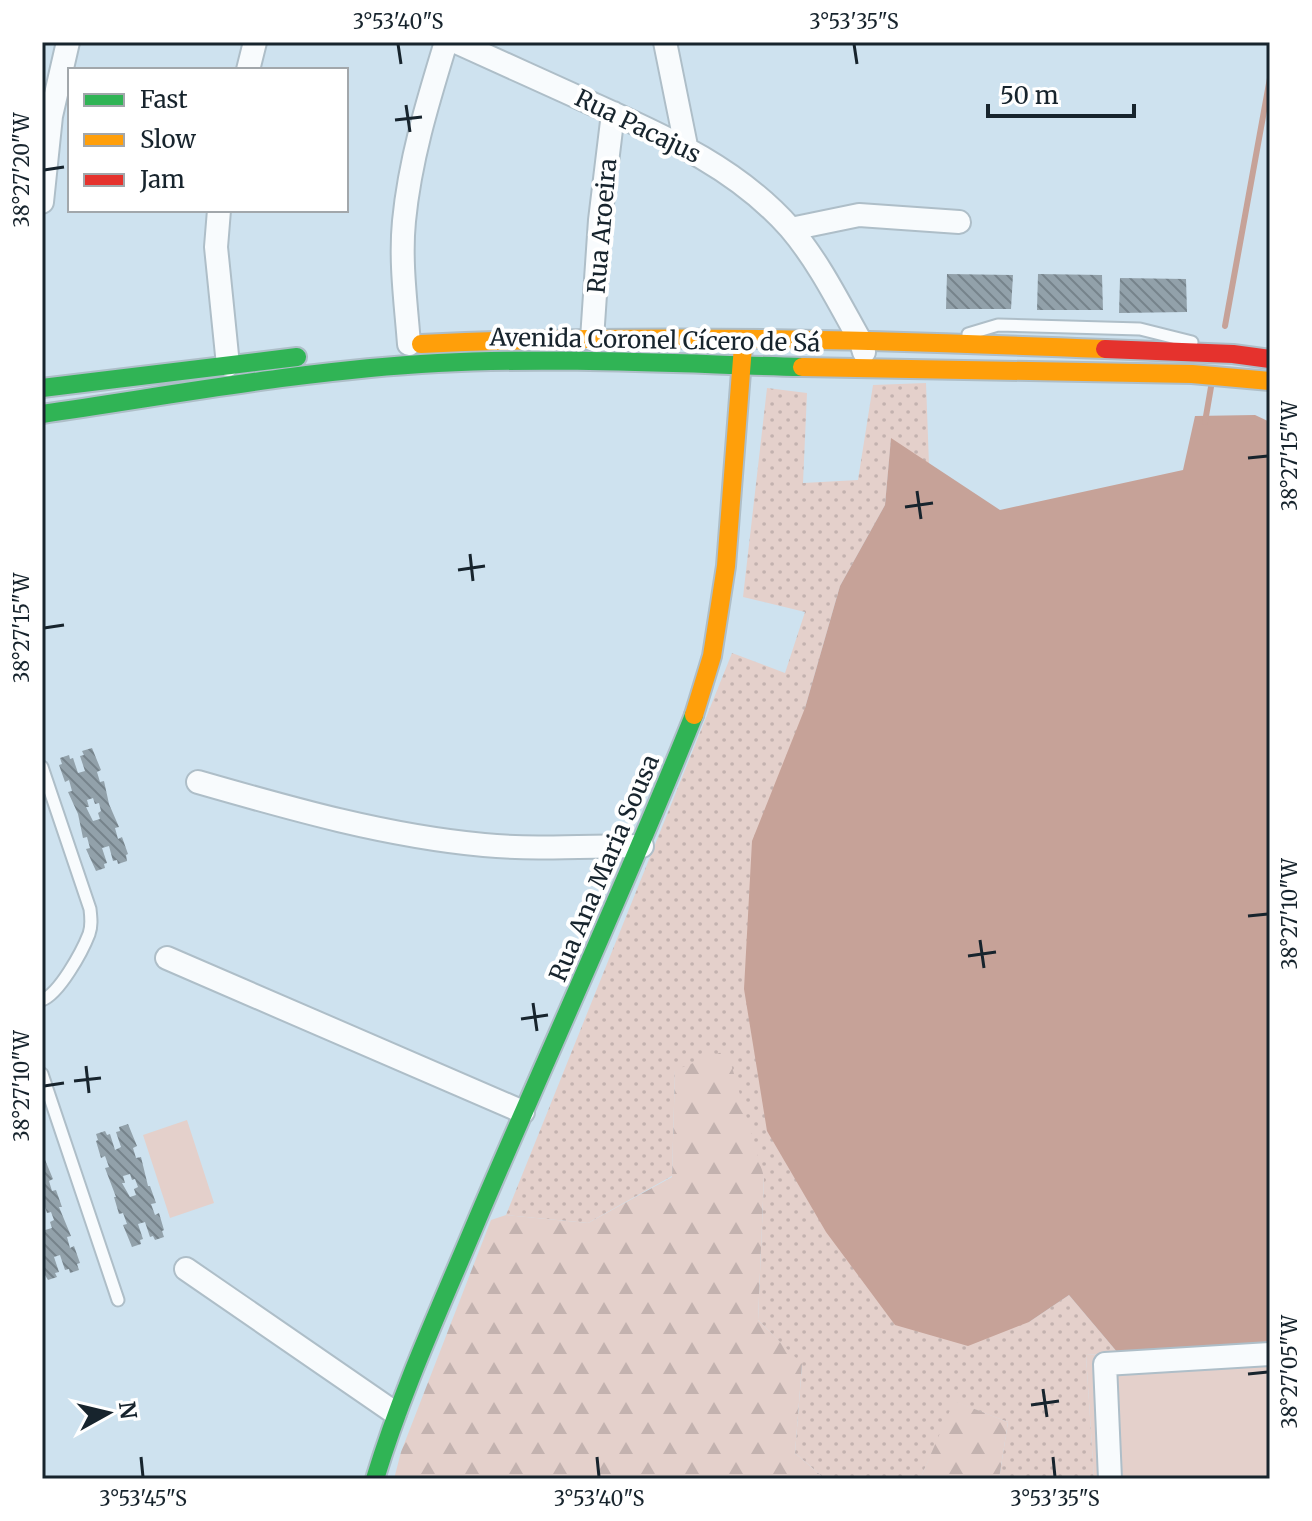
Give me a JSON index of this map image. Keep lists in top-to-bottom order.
{
  "streets": {
    "main road": ["Avenida Coronel Cícero de Sá", "Rua Ana Maria Sousa"],
    "street": ["Rua Pacajus", "Rua Aroeira"]
  },
  "crossings": [
    ["Rua Pacajus", "Rua Aroeira"],
    ["Rua Pacajus", "Avenida Coronel Cícero de Sá"],
    ["Rua Aroeira", "Avenida Coronel Cícero de Sá"],
    ["Avenida Coronel Cícero de Sá", "Rua Ana Maria Sousa"]
  ],
  "legend": ["Fast", "Slow", "Jam"],
  "scale_bar": "50 m",
  "north": "right",
  "coordinates": [
    "3°53'40\"S",
    "3°53'35\"S",
    "38°27'20\"W",
    "38°27'15\"W",
    "38°27'10\"W",
    "38°27'05\"W",
    "3°53'45\"S"
  ]
}
